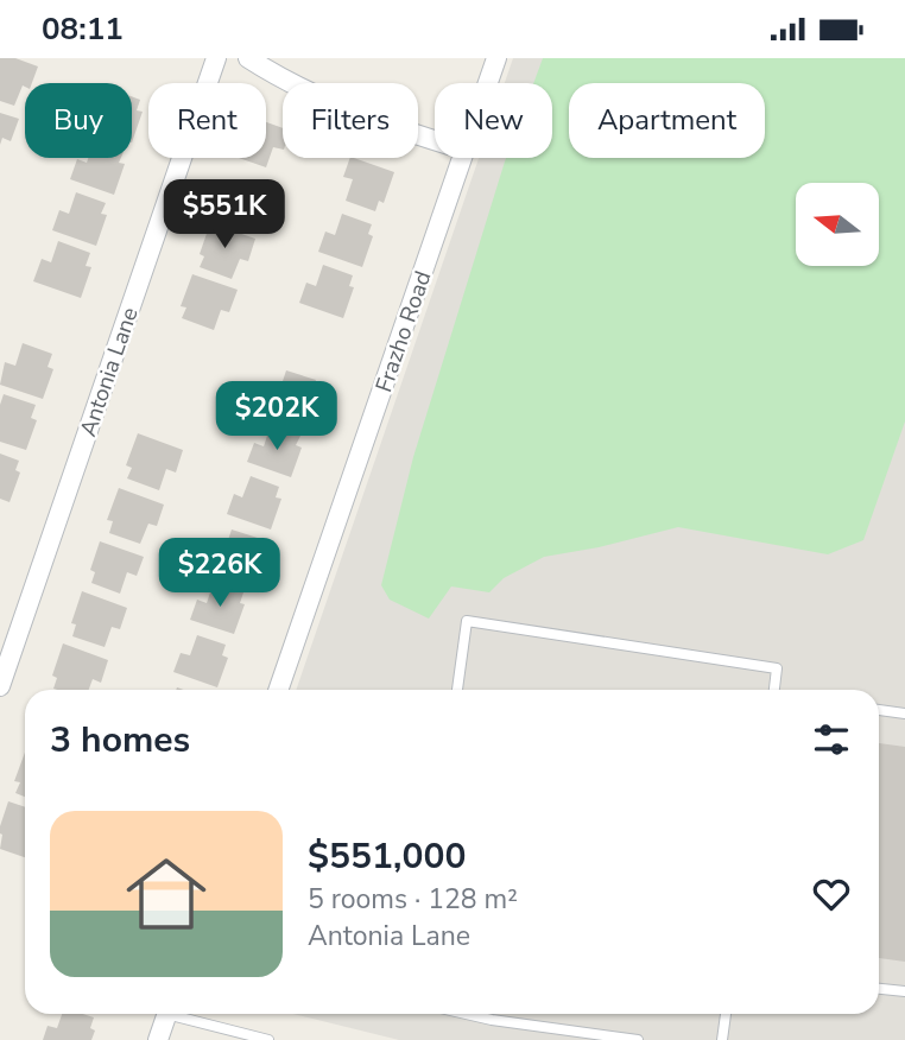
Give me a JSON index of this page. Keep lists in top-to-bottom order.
{
  "streets": {
    "street": ["Frazho Road", "Antonia Lane"]
  },
  "north": "left",
  "page": {
    "status": "08:11",
    "chip": [
      "Buy",
      "Rent",
      "Filters",
      "New",
      "Apartment"
    ],
    "price": ["$551K", "$202K", "$226K"],
    "heading": "3 homes",
    "list": [
      {
        "name": "$551,000",
        "note": "5 rooms · 128 m² · Antonia Lane"
      }
    ]
  }
}
